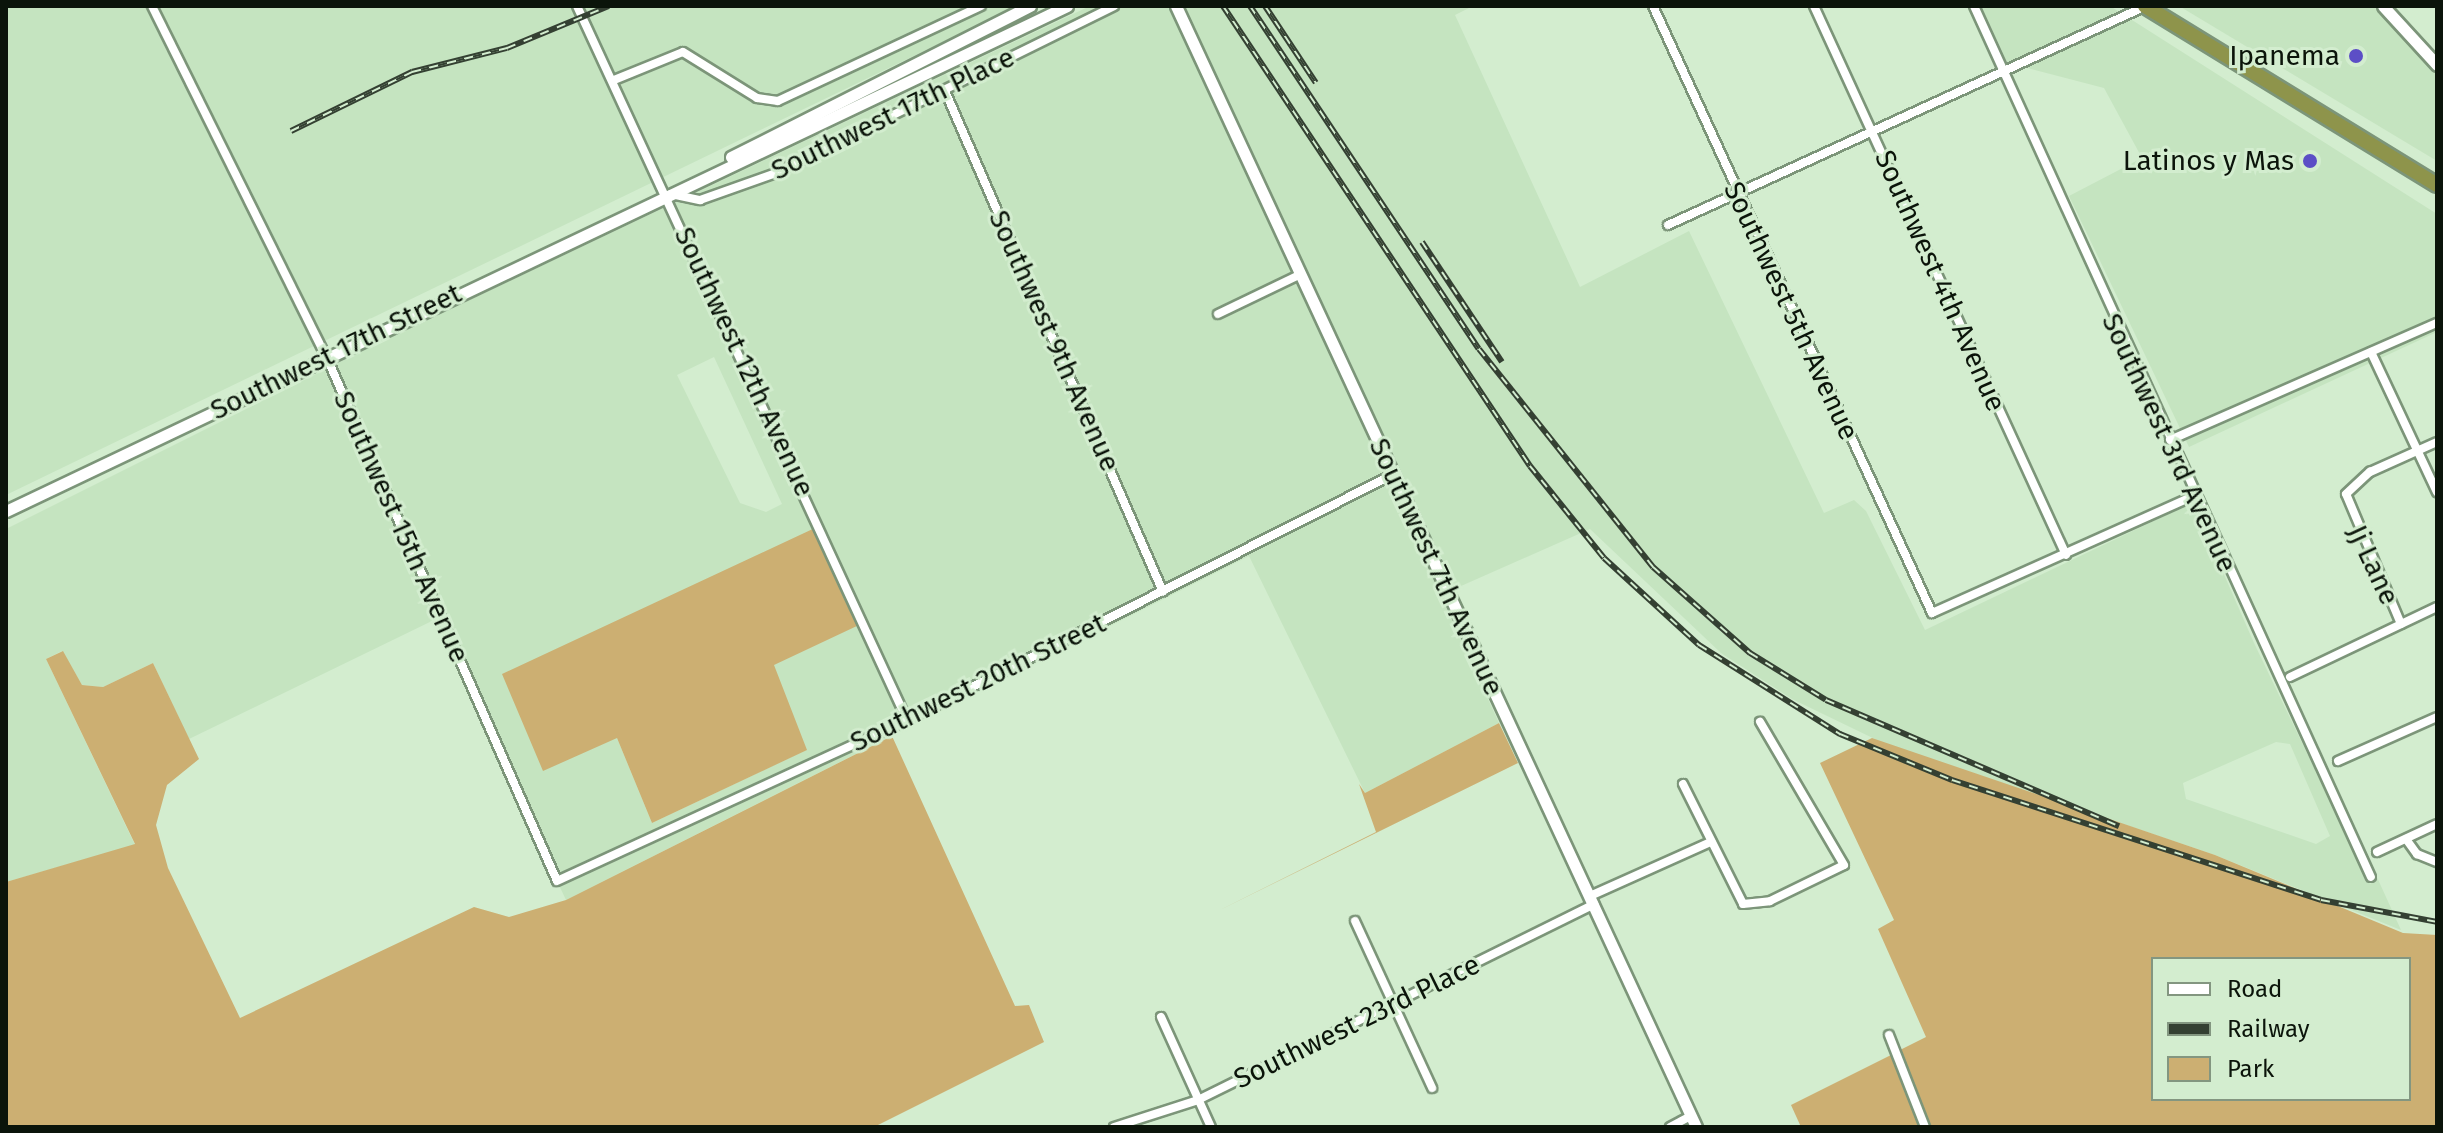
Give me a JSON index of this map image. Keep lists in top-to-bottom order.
{
  "streets": {
    "main road": ["Southwest 17th Street", "Southwest 7th Avenue"],
    "street": [
      "Southwest 17th Place",
      "Southwest 4th Avenue",
      "Southwest 5th Avenue",
      "Southwest 9th Avenue",
      "Southwest 12th Avenue",
      "Southwest 3rd Avenue",
      "Southwest 15th Avenue",
      "Jj Lane",
      "Southwest 20th Street",
      "Southwest 23rd Place"
    ]
  },
  "crossings": [
    ["Southwest 17th Place", "Southwest 9th Avenue"],
    ["Southwest 17th Place", "Southwest 17th Street"],
    ["Southwest 17th Place", "Southwest 12th Avenue"],
    ["Southwest 4th Avenue", "Southwest 5th Avenue"],
    ["Southwest 9th Avenue", "Southwest 20th Street"],
    ["Southwest 17th Street", "Southwest 12th Avenue"],
    ["Southwest 17th Street", "Southwest 15th Avenue"],
    ["Southwest 12th Avenue", "Southwest 20th Street"],
    ["Southwest 15th Avenue", "Southwest 20th Street"],
    ["Southwest 7th Avenue", "Southwest 20th Street"],
    ["Southwest 7th Avenue", "Southwest 23rd Place"]
  ],
  "places": ["Ipanema", "Latinos y Mas"],
  "legend": ["Road", "Railway", "Park"]
}
